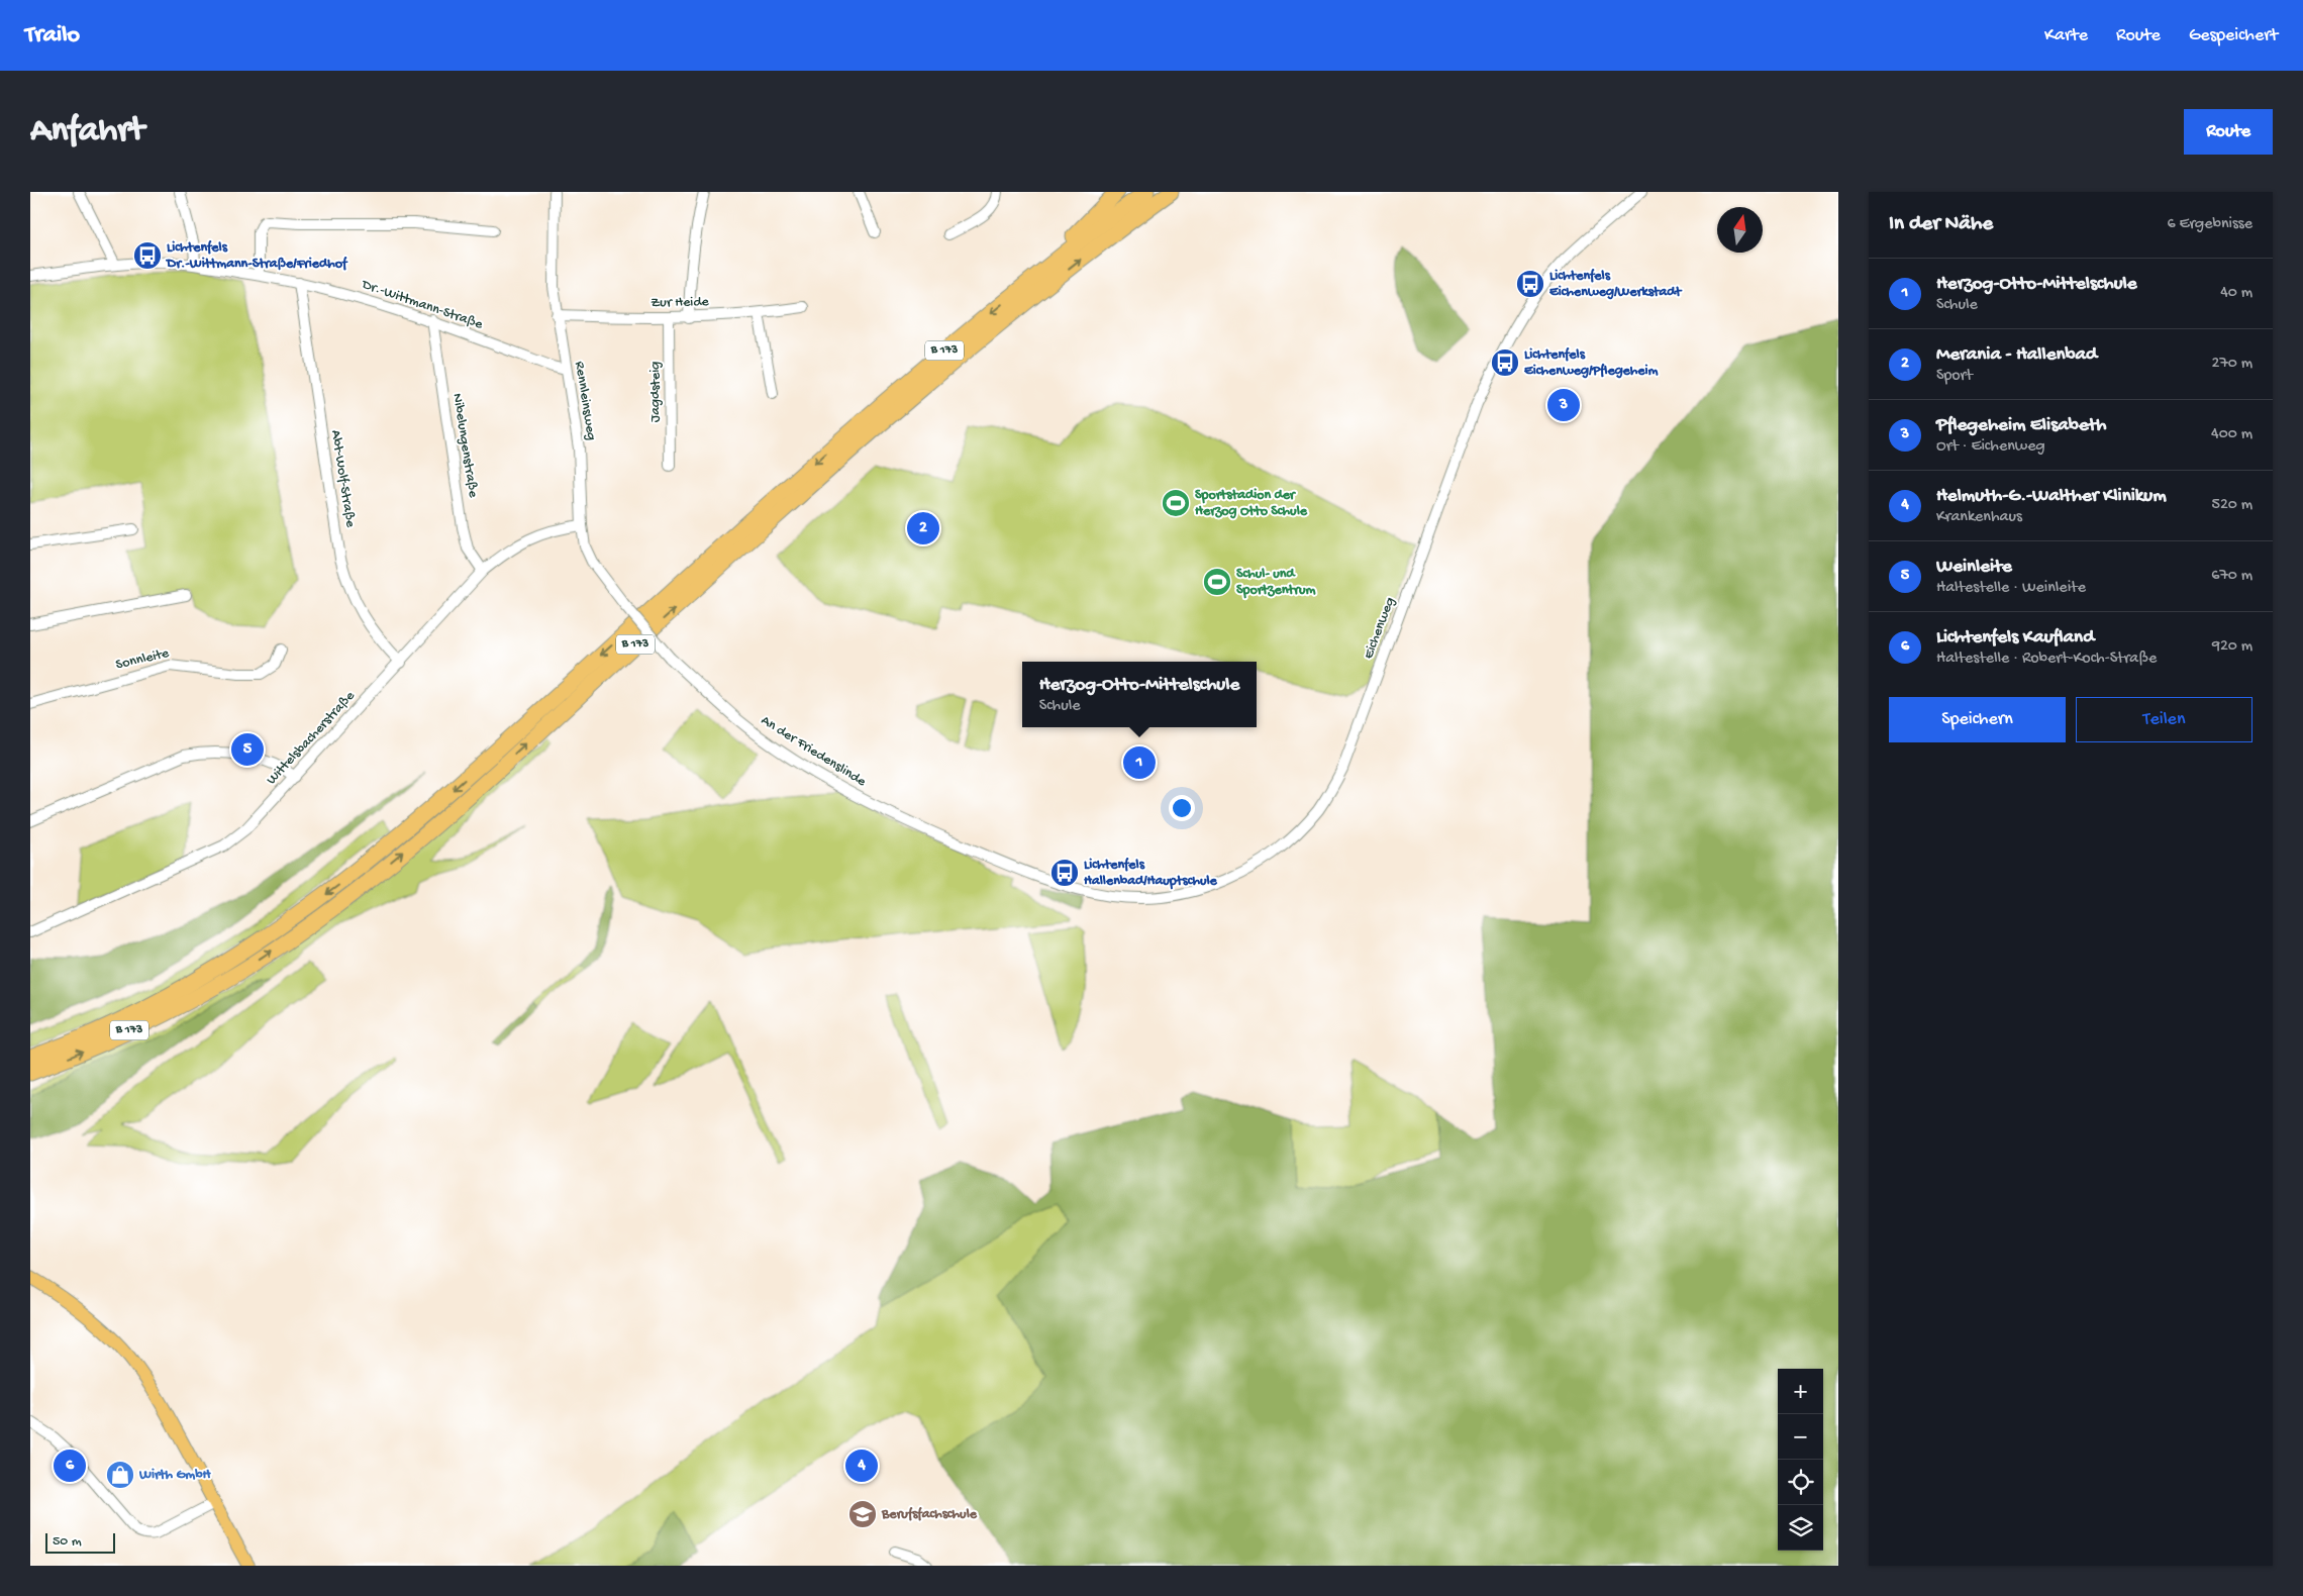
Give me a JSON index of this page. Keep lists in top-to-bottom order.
{
  "streets": {
    "highway": ["B 173"],
    "street": [
      "Zur Heide",
      "Dr.-Wittmann-Straße",
      "Jagdsteig",
      "Rennleinsweg",
      "Nibelungenstraße",
      "Abt-Wolf-Straße",
      "Eichenweg",
      "Sonnleite",
      "Wittelsbacherstraße",
      "An der Friedenslinde"
    ]
  },
  "crossings": [
    ["Zur Heide", "Jagdsteig"],
    ["Zur Heide", "Rennleinsweg"],
    ["Dr.-Wittmann-Straße", "Rennleinsweg"],
    ["Dr.-Wittmann-Straße", "Nibelungenstraße"],
    ["Dr.-Wittmann-Straße", "Abt-Wolf-Straße"],
    ["Rennleinsweg", "Wittelsbacherstraße"],
    ["Rennleinsweg", "An der Friedenslinde"],
    ["Nibelungenstraße", "Wittelsbacherstraße"],
    ["Abt-Wolf-Straße", "Wittelsbacherstraße"],
    ["Eichenweg", "An der Friedenslinde"]
  ],
  "places": {
    "bus stop": [
      "Lichtenfels Dr.-Wittmann-Straße/Friedhof",
      "Lichtenfels Eichenweg/Werkstadt",
      "Lichtenfels Eichenweg/Pflegeheim",
      "Lichtenfels Hallenbad/Hauptschule"
    ],
    "sports": ["Sportstadion der Herzog Otto Schule", "Schul- und Sportzentrum"],
    "shop": ["Wirth GmbH"],
    "school or university": ["Berufsfachschule"]
  },
  "scale_bar": "50 m",
  "north": "top",
  "page": {
    "header": "Trailo",
    "nav": ["Karte", "Route", "Gespeichert"],
    "buttons": [
      "Route",
      ["Speichern", "Teilen"]
    ],
    "title": "Anfahrt",
    "heading": ["In der Nähe", "6 Ergebnisse"],
    "list": [
      {
        "mark": "1",
        "name": "Herzog-Otto-Mittelschule",
        "note": "Schule",
        "value": "40 m"
      },
      {
        "mark": "2",
        "name": "Merania - Hallenbad",
        "note": "Sport",
        "value": "270 m"
      },
      {
        "mark": "3",
        "name": "Pflegeheim Elisabeth",
        "note": "Ort · Eichenweg",
        "value": "400 m"
      },
      {
        "mark": "4",
        "name": "Helmuth-G.-Walther Klinikum",
        "note": "Krankenhaus",
        "value": "520 m"
      },
      {
        "mark": "5",
        "name": "Weinleite",
        "note": "Haltestelle · Weinleite",
        "value": "670 m"
      },
      {
        "mark": "6",
        "name": "Lichtenfels Kaufland",
        "note": "Haltestelle · Robert-Koch-Straße",
        "value": "920 m"
      }
    ],
    "pins": [
      "3",
      "2",
      "5",
      "1",
      "4",
      "6"
    ],
    "popup": ["Herzog-Otto-Mittelschule", "Schule"],
    "map_buttons": ["+", "−"],
    "scale": "50 m"
  }
}
